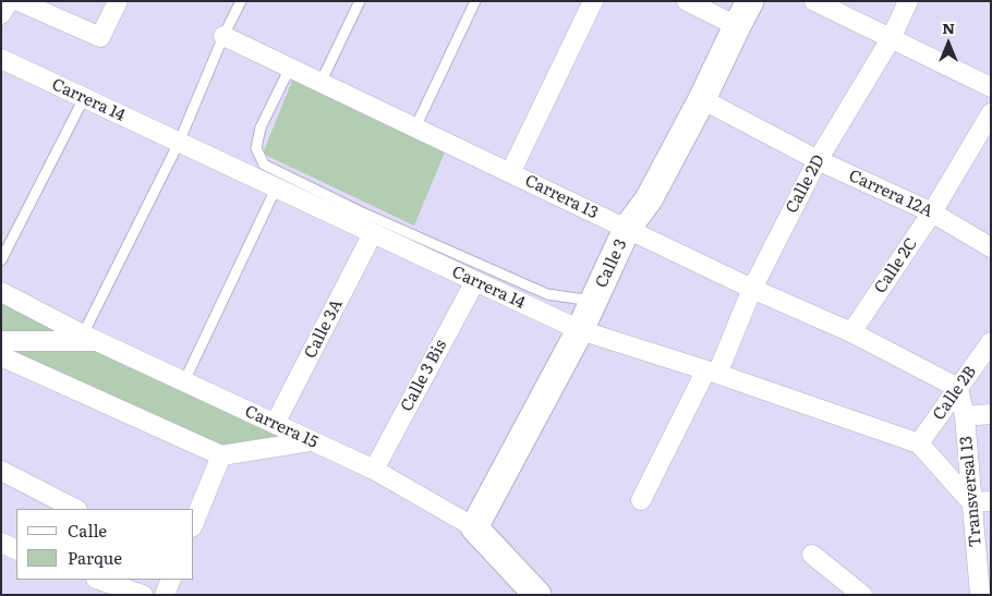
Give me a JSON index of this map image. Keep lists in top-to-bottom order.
{
  "streets": {
    "main road": ["Calle 3", "Carrera 15"],
    "street": [
      "Carrera 14",
      "Calle 2D",
      "Carrera 12A",
      "Carrera 13",
      "Calle 2C",
      "Calle 3A",
      "Calle 3 Bis",
      "Calle 2B",
      "Transversal 13"
    ]
  },
  "crossings": [
    ["Carrera 14", "Calle 2D"],
    ["Carrera 14", "Calle 3"],
    ["Carrera 14", "Calle 3A"],
    ["Carrera 14", "Calle 3 Bis"],
    ["Carrera 14", "Calle 2B"],
    ["Carrera 14", "Transversal 13"],
    ["Calle 2D", "Carrera 12A"],
    ["Calle 2D", "Carrera 13"],
    ["Carrera 12A", "Calle 3"],
    ["Carrera 12A", "Calle 2C"],
    ["Carrera 13", "Calle 3"],
    ["Carrera 13", "Calle 2C"],
    ["Carrera 13", "Calle 2B"],
    ["Carrera 13", "Transversal 13"],
    ["Calle 3", "Carrera 15"],
    ["Calle 3A", "Carrera 15"],
    ["Calle 3 Bis", "Carrera 15"],
    ["Calle 2B", "Transversal 13"]
  ],
  "legend": ["Calle", "Parque"],
  "north": "top"
}
